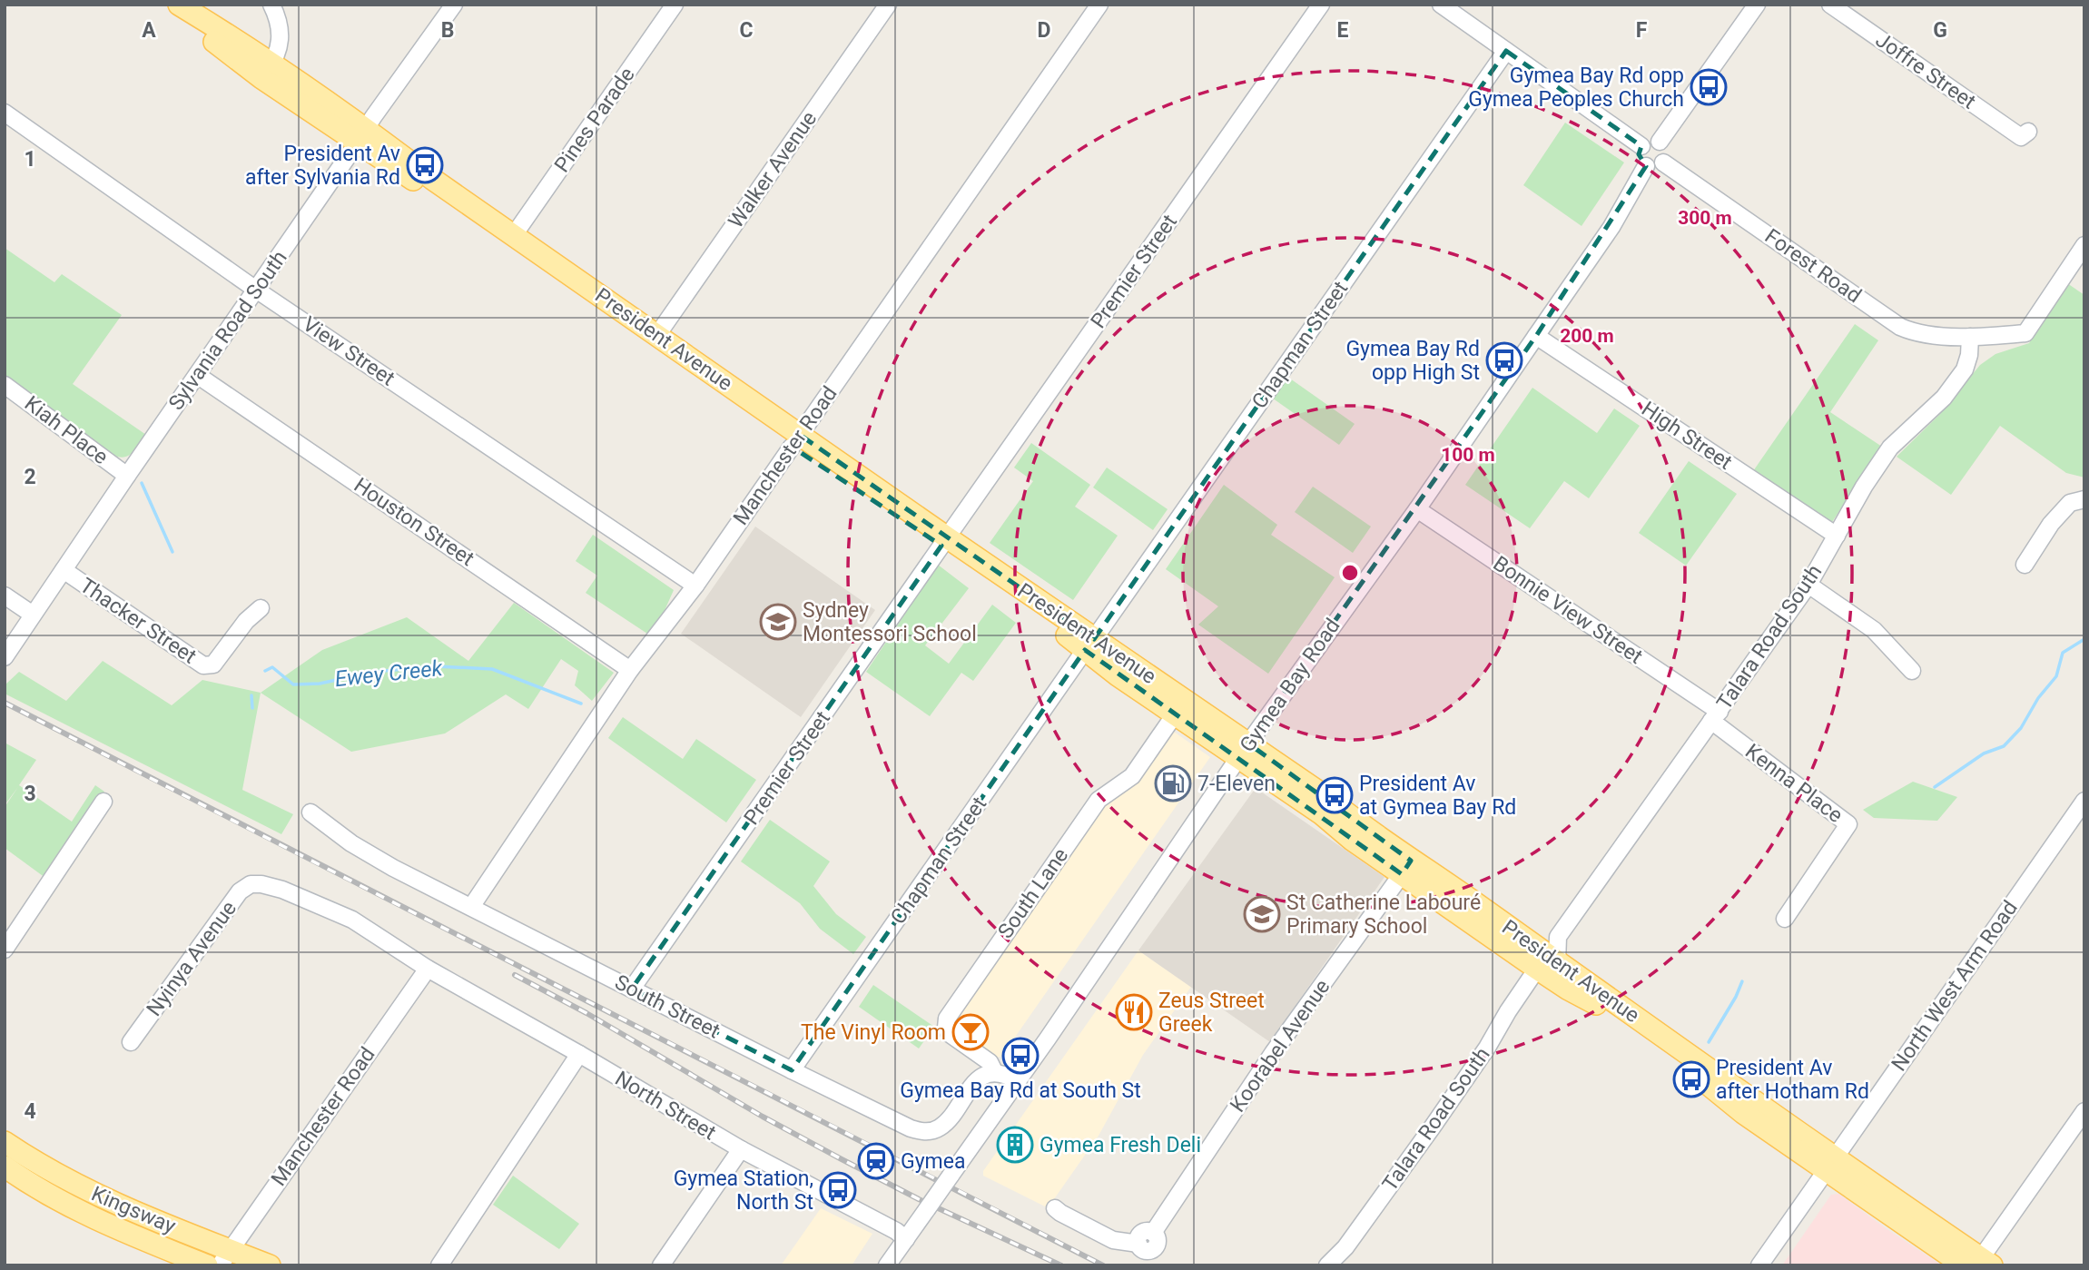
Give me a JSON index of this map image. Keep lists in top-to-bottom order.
{
  "streets": {
    "main road": ["President Avenue", "Kingsway"],
    "street": [
      "Joffre Street",
      "Pines Parade",
      "Walker Avenue",
      "Forest Road",
      "Premier Street",
      "Sylvania Road South",
      "Chapman Street",
      "View Street",
      "Kiah Place",
      "High Street",
      "Manchester Road",
      "Houston Street",
      "Bonnie View Street",
      "Thacker Street",
      "Talara Road South",
      "Gymea Bay Road",
      "Kenna Place",
      "South Lane",
      "Nyinya Avenue",
      "North West Arm Road",
      "South Street",
      "Koorabel Avenue",
      "North Street"
    ]
  },
  "crossings": [
    ["Pines Parade", "President Avenue"],
    ["Walker Avenue", "President Avenue"],
    ["Forest Road", "Talara Road South"],
    ["Forest Road", "Gymea Bay Road"],
    ["Premier Street", "President Avenue"],
    ["Premier Street", "South Street"],
    ["Sylvania Road South", "President Avenue"],
    ["Sylvania Road South", "View Street"],
    ["Sylvania Road South", "Kiah Place"],
    ["Sylvania Road South", "Houston Street"],
    ["Sylvania Road South", "Thacker Street"],
    ["President Avenue", "Chapman Street"],
    ["President Avenue", "Manchester Road"],
    ["President Avenue", "Talara Road South"],
    ["President Avenue", "Gymea Bay Road"],
    ["President Avenue", "South Lane"],
    ["President Avenue", "North West Arm Road"],
    ["President Avenue", "Koorabel Avenue"],
    ["Chapman Street", "South Street"],
    ["View Street", "Manchester Road"],
    ["High Street", "Talara Road South"],
    ["High Street", "Gymea Bay Road"],
    ["Manchester Road", "Houston Street"],
    ["Manchester Road", "Nyinya Avenue"],
    ["Manchester Road", "South Street"],
    ["Manchester Road", "North Street"],
    ["Manchester Road", "Kingsway"],
    ["Bonnie View Street", "Talara Road South"],
    ["Bonnie View Street", "Gymea Bay Road"],
    ["Bonnie View Street", "Kenna Place"],
    ["Talara Road South", "Kenna Place"],
    ["Gymea Bay Road", "North Street"],
    ["South Lane", "South Street"],
    ["Nyinya Avenue", "North Street"]
  ],
  "water": ["Ewey Creek"],
  "places": {
    "bus stop": [
      "Gymea Bay Rd opp Gymea Peoples Church",
      "President Av after Sylvania Rd",
      "Gymea Bay Rd opp High St",
      "President Av at Gymea Bay Rd",
      "Gymea Bay Rd at South St",
      "President Av after Hotham Rd",
      "Gymea Station, North St"
    ],
    "school or university": ["Sydney Montessori School", "St Catherine Labouré Primary School"],
    "fuel station": ["7-Eleven"],
    "restaurant": ["Zeus Street Greek"],
    "bar": ["The Vinyl Room"],
    "building": ["Gymea Fresh Deli"],
    "station": ["Gymea"]
  },
  "grid": {
    "columns": [
      "A",
      "B",
      "C",
      "D",
      "E",
      "F",
      "G"
    ],
    "rows": [
      "1",
      "2",
      "3",
      "4"
    ]
  },
  "rings": ["300 m", "200 m", "100 m"]
}
